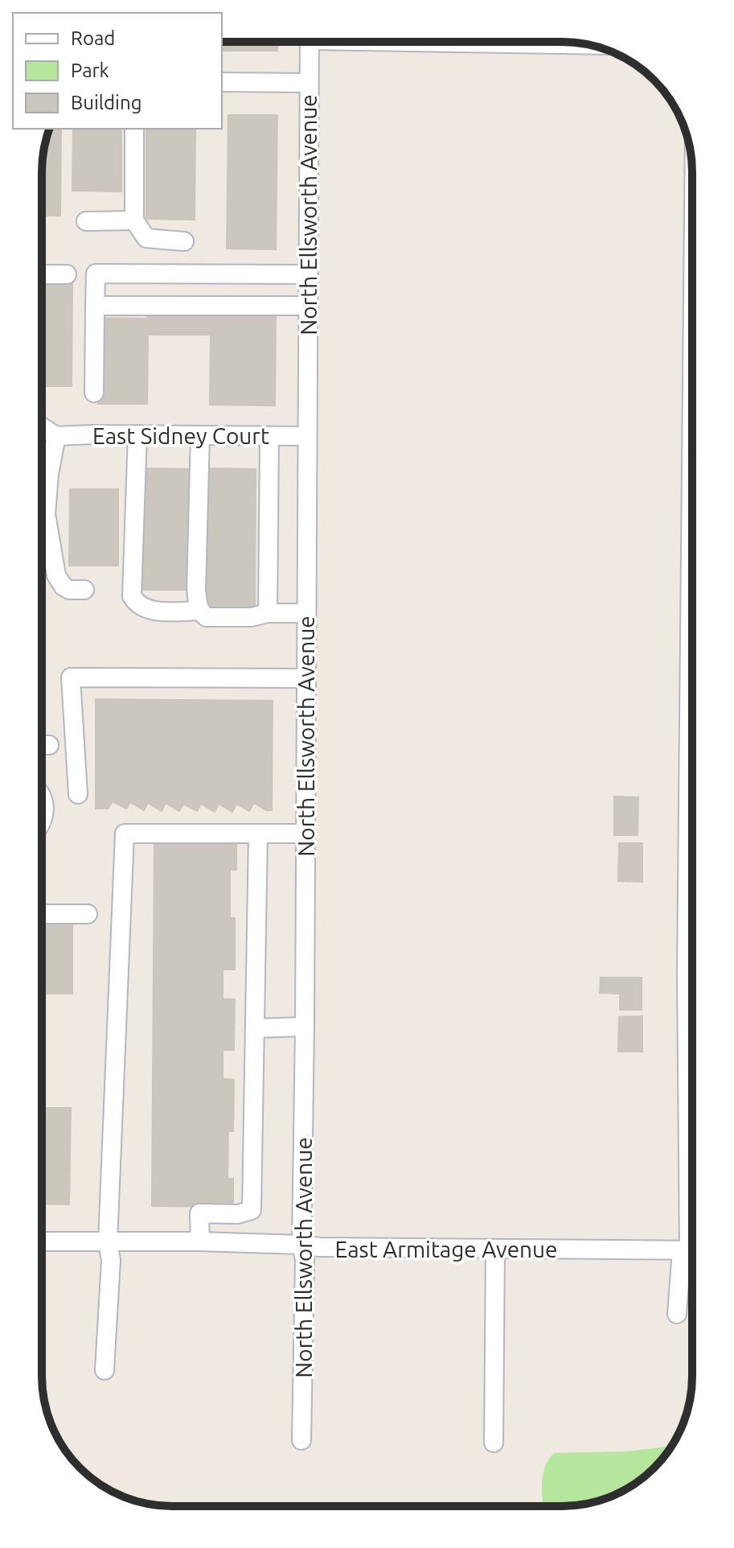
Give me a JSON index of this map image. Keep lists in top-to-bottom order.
{
  "streets": {
    "street": ["North Ellsworth Avenue", "East Sidney Court", "East Armitage Avenue"]
  },
  "crossings": [
    ["North Ellsworth Avenue", "East Sidney Court"],
    ["North Ellsworth Avenue", "East Armitage Avenue"]
  ],
  "legend": ["Road", "Park", "Building"]
}
